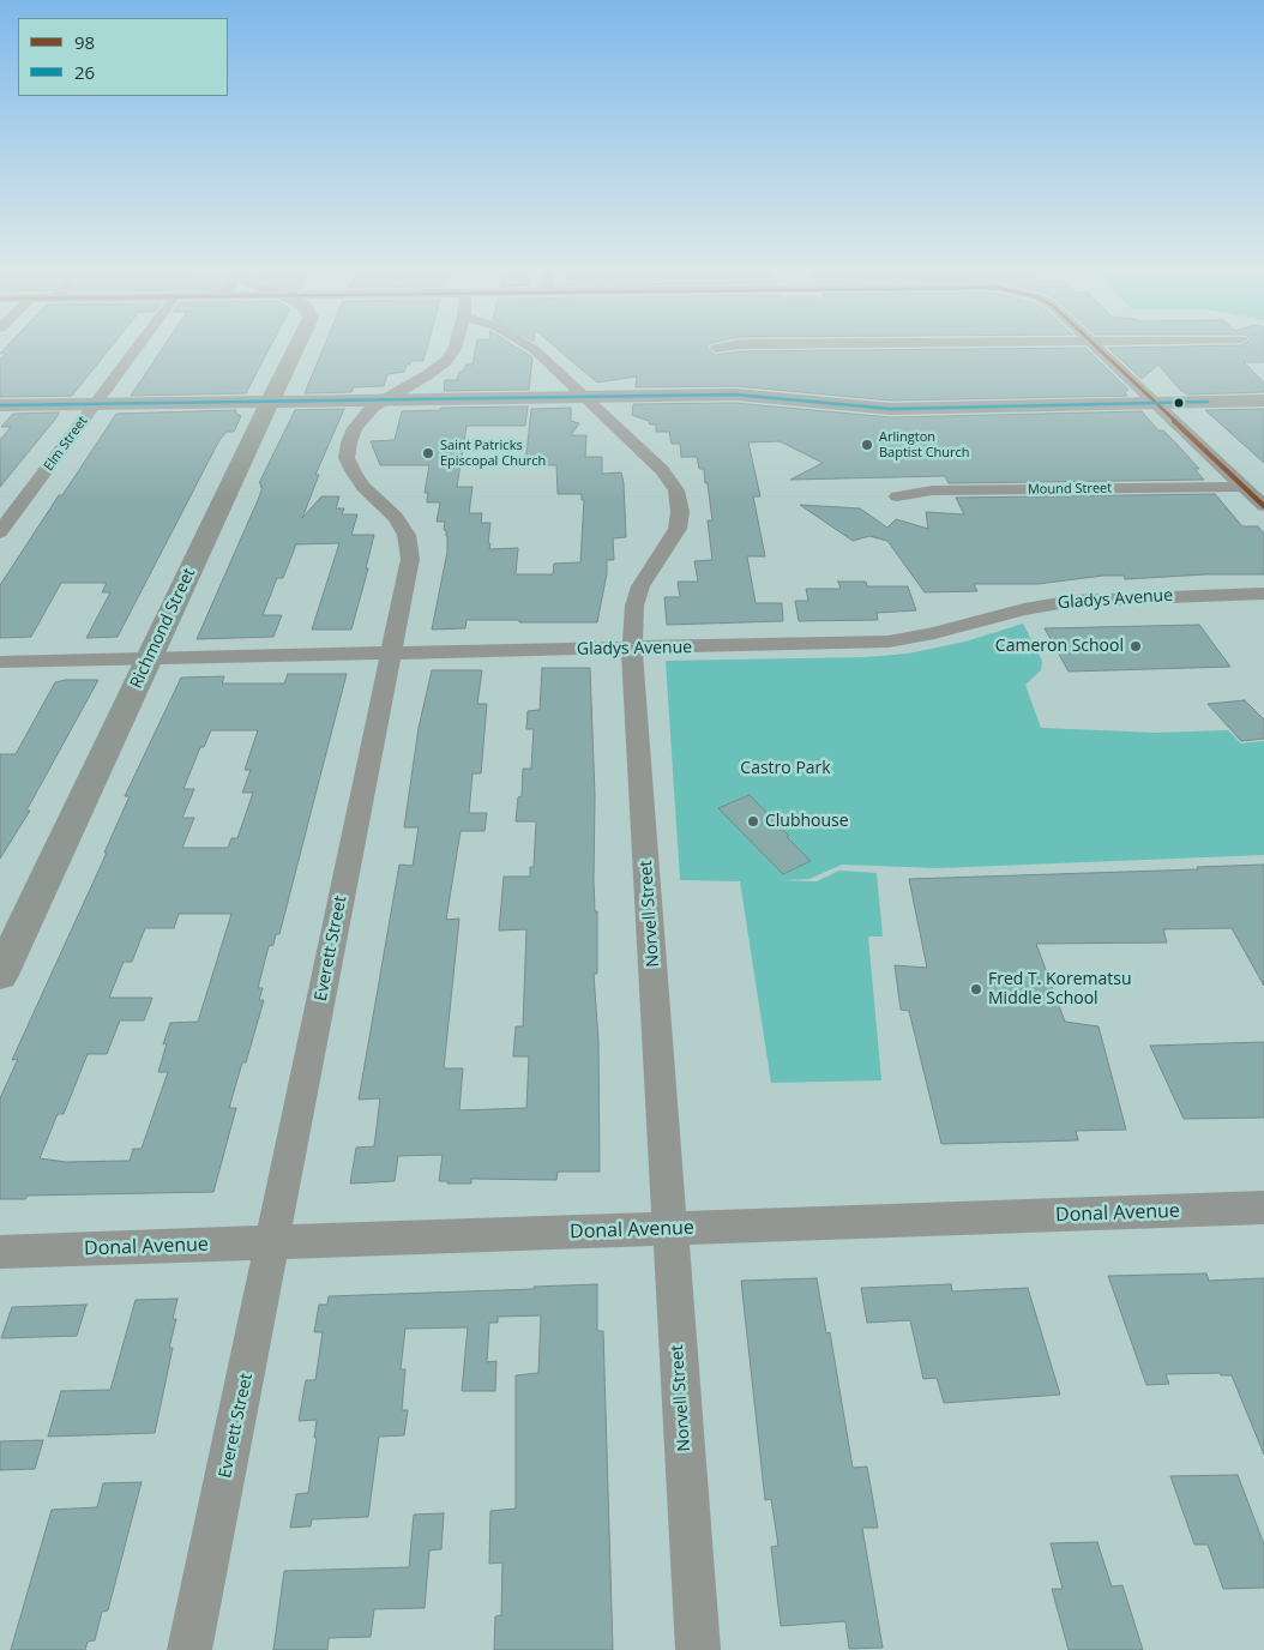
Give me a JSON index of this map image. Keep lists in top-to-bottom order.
{
  "streets": {
    "street": [
      "Elm Street",
      "Mound Street",
      "Gladys Avenue",
      "Richmond Street",
      "Norvell Street",
      "Everett Street",
      "Donal Avenue"
    ]
  },
  "crossings": [
    ["Gladys Avenue", "Richmond Street"],
    ["Gladys Avenue", "Norvell Street"],
    ["Gladys Avenue", "Everett Street"],
    ["Norvell Street", "Donal Avenue"],
    ["Everett Street", "Donal Avenue"]
  ],
  "parks": ["Castro Park"],
  "places": [
    "Arlington Baptist Church",
    "Saint Patricks Episcopal Church",
    "Cameron School",
    "Clubhouse",
    "Fred T. Korematsu Middle School"
  ],
  "lines": ["transit line 98", "transit line 26"],
  "legend": ["98", "26"]
}
